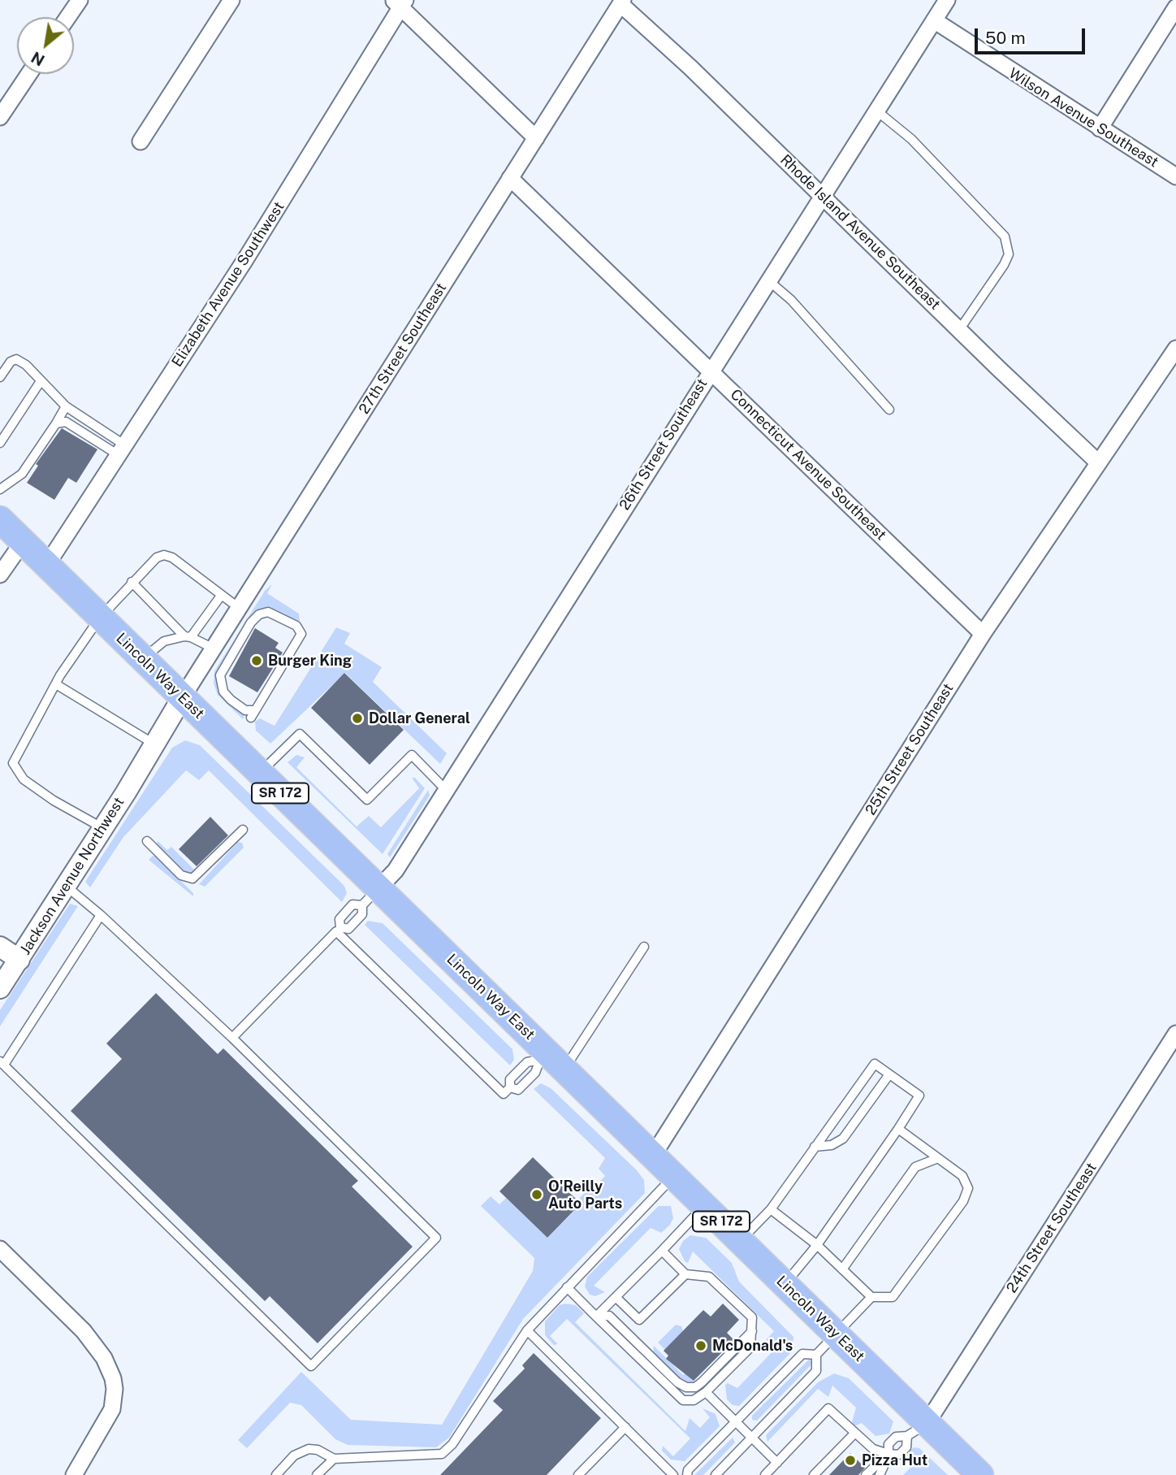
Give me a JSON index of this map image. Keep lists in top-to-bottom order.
{
  "streets": {
    "main road": ["Lincoln Way East", "SR 172"],
    "street": [
      "Wilson Avenue Southeast",
      "Rhode Island Avenue Southeast",
      "Elizabeth Avenue Southwest",
      "27th Street Southeast",
      "26th Street Southeast",
      "Connecticut Avenue Southeast",
      "25th Street Southeast",
      "Jackson Avenue Northwest",
      "24th Street Southeast"
    ]
  },
  "crossings": [
    ["Wilson Avenue Southeast", "26th Street Southeast"],
    ["Rhode Island Avenue Southeast", "27th Street Southeast"],
    ["Rhode Island Avenue Southeast", "26th Street Southeast"],
    ["Rhode Island Avenue Southeast", "25th Street Southeast"],
    ["Elizabeth Avenue Southwest", "Lincoln Way East"],
    ["27th Street Southeast", "Connecticut Avenue Southeast"],
    ["27th Street Southeast", "Lincoln Way East"],
    ["27th Street Southeast", "Jackson Avenue Northwest"],
    ["26th Street Southeast", "Connecticut Avenue Southeast"],
    ["26th Street Southeast", "Lincoln Way East"],
    ["Connecticut Avenue Southeast", "25th Street Southeast"],
    ["Lincoln Way East", "25th Street Southeast"],
    ["Lincoln Way East", "Jackson Avenue Northwest"],
    ["Lincoln Way East", "24th Street Southeast"]
  ],
  "places": [
    "Burger King",
    "Dollar General",
    "O'Reilly Auto Parts",
    "McDonald's",
    "Pizza Hut"
  ],
  "scale_bar": "50 m",
  "north": "bottom left"
}
